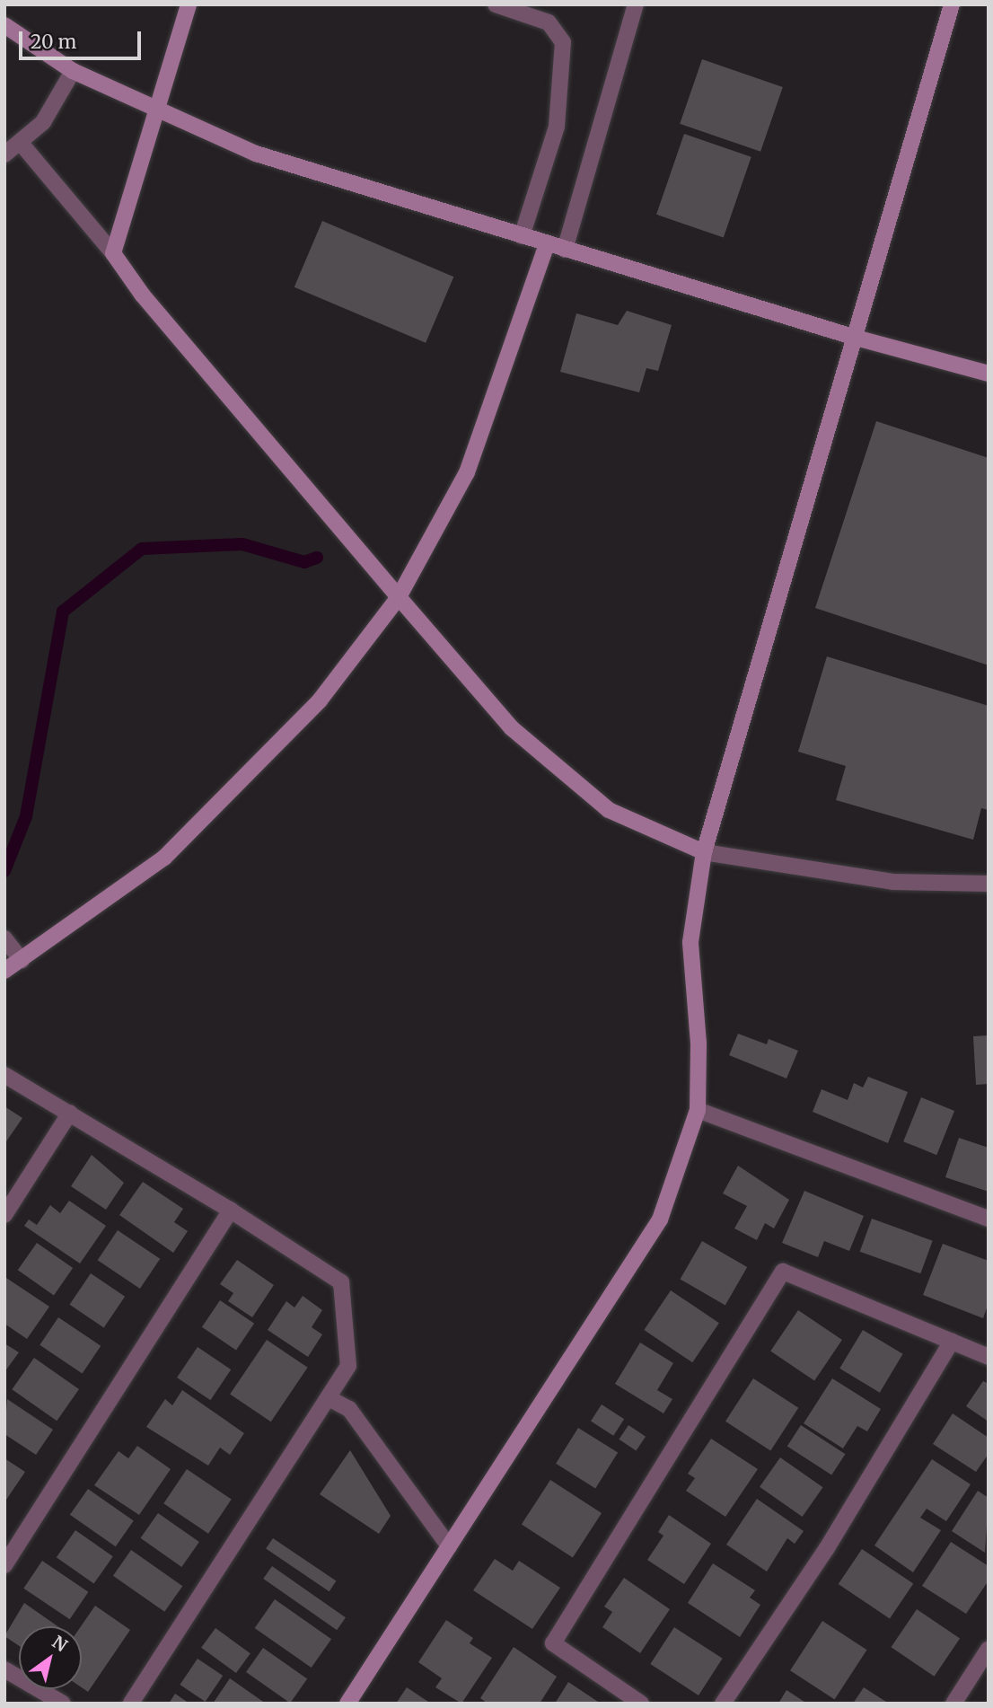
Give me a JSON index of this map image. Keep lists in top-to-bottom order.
{
  "scale_bar": "20 m",
  "north": "top right"
}
